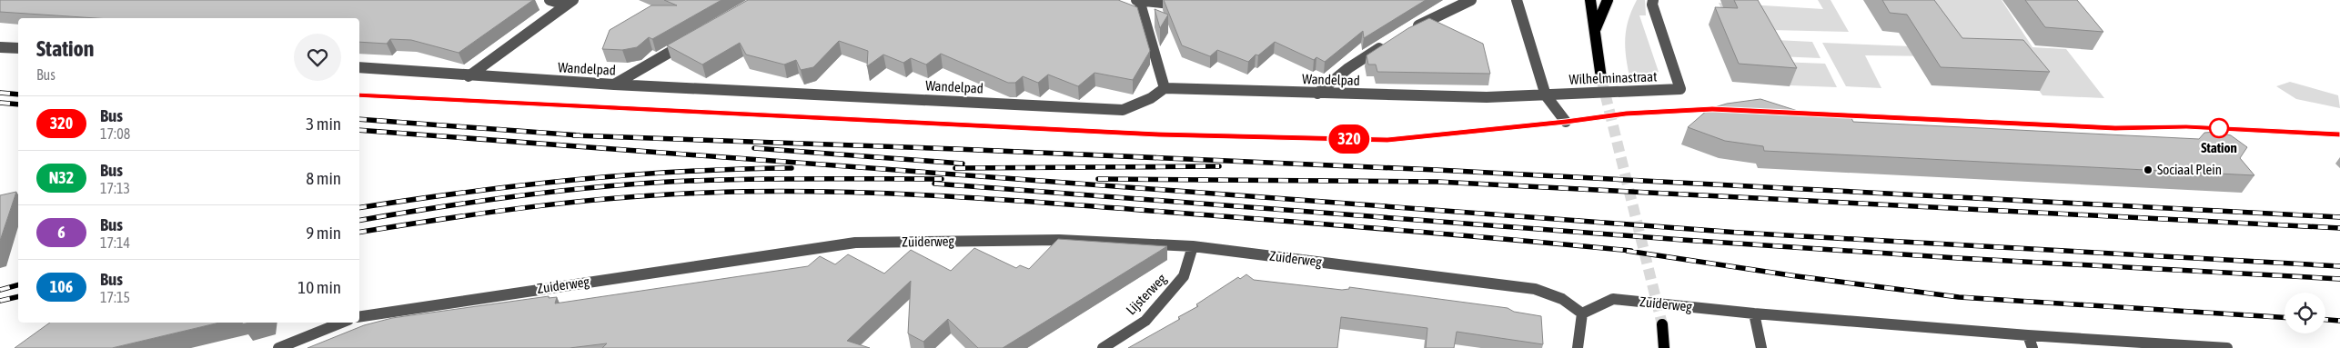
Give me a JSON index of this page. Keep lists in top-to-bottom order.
{
  "streets": {
    "street": [
      "Wandelpad",
      "Wilhelminastraat",
      "Zuiderweg",
      "Lijsterweg"
    ]
  },
  "crossings": [
    ["Wandelpad", "Wilhelminastraat"],
    ["Zuiderweg", "Lijsterweg"]
  ],
  "places": ["Station", "Sociaal Plein"],
  "lines": ["bus line 320"],
  "page": {
    "on_map": "320",
    "heading": ["Station", "Bus"],
    "list": [
      {
        "mark": "320",
        "name": "Bus",
        "note": "17:08",
        "value": "3 min"
      },
      {
        "mark": "N32",
        "name": "Bus",
        "note": "17:13",
        "value": "8 min"
      },
      {
        "mark": "6",
        "name": "Bus",
        "note": "17:14",
        "value": "9 min"
      },
      {
        "mark": "106",
        "name": "Bus",
        "note": "17:15",
        "value": "10 min"
      }
    ]
  }
}
